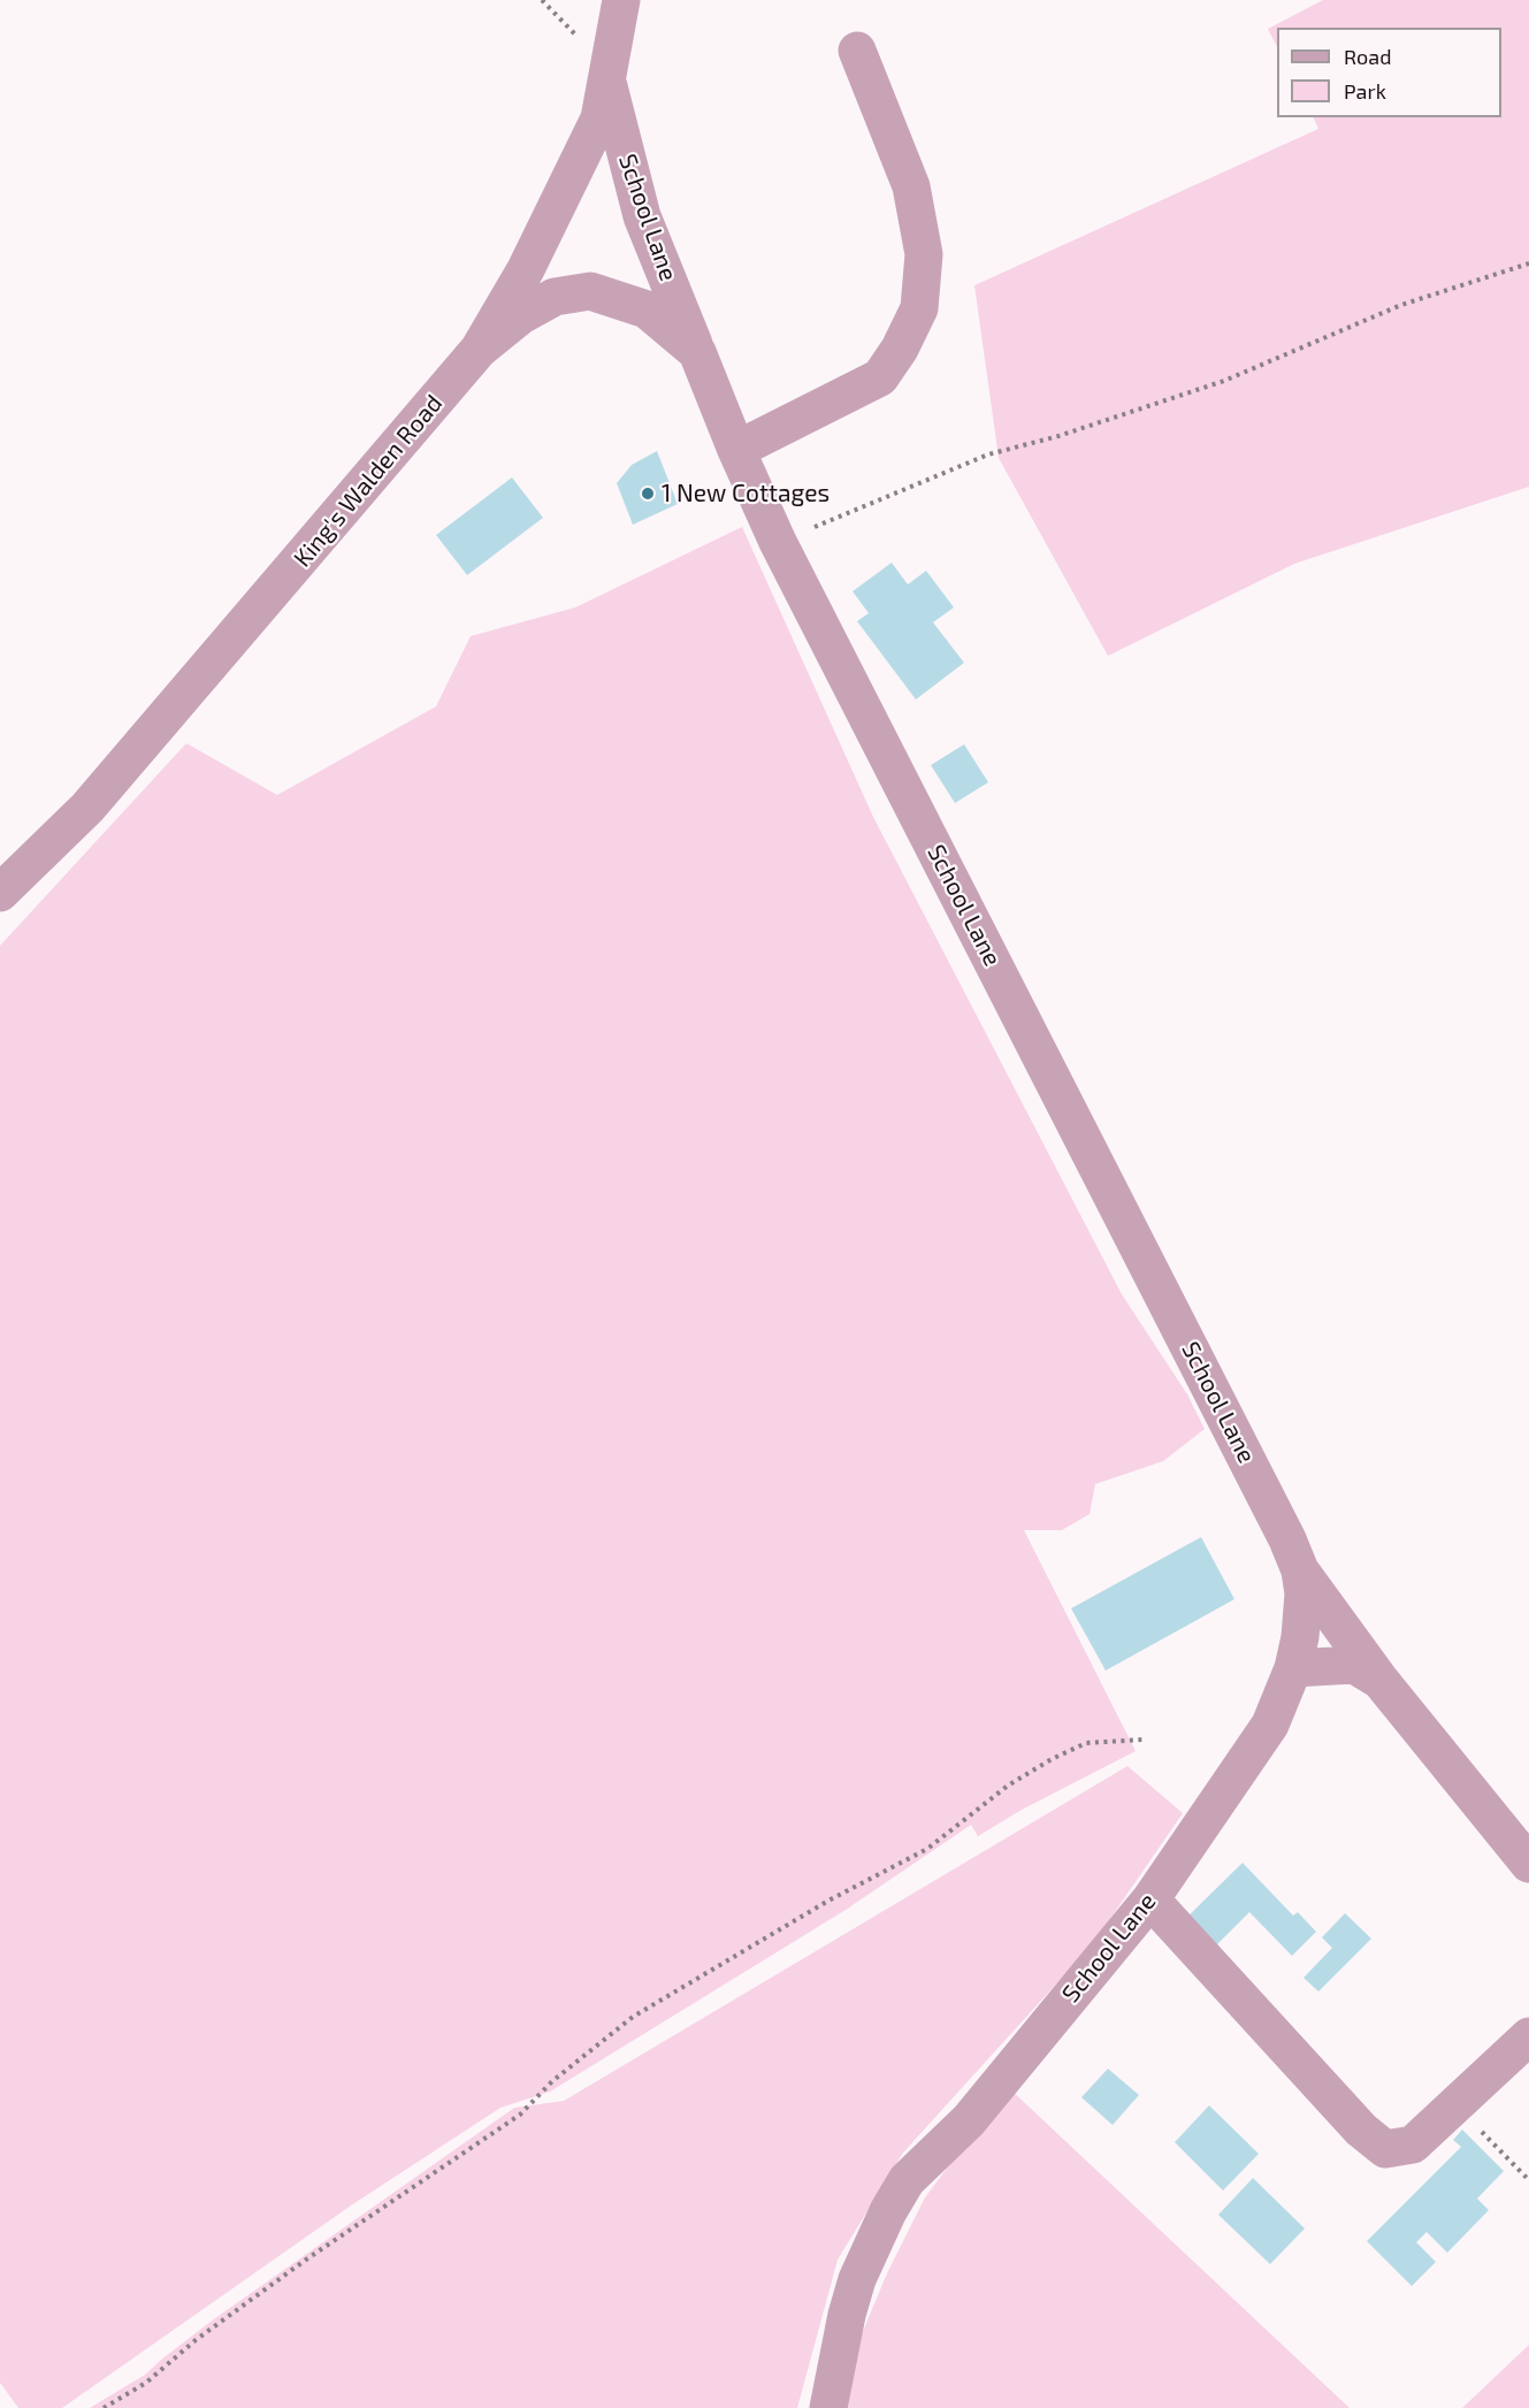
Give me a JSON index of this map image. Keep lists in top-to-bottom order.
{
  "streets": {
    "street": ["School Lane", "King's Walden Road"]
  },
  "crossings": [
    ["School Lane", "King's Walden Road"]
  ],
  "places": ["1 New Cottages"],
  "legend": ["Road", "Park"]
}
